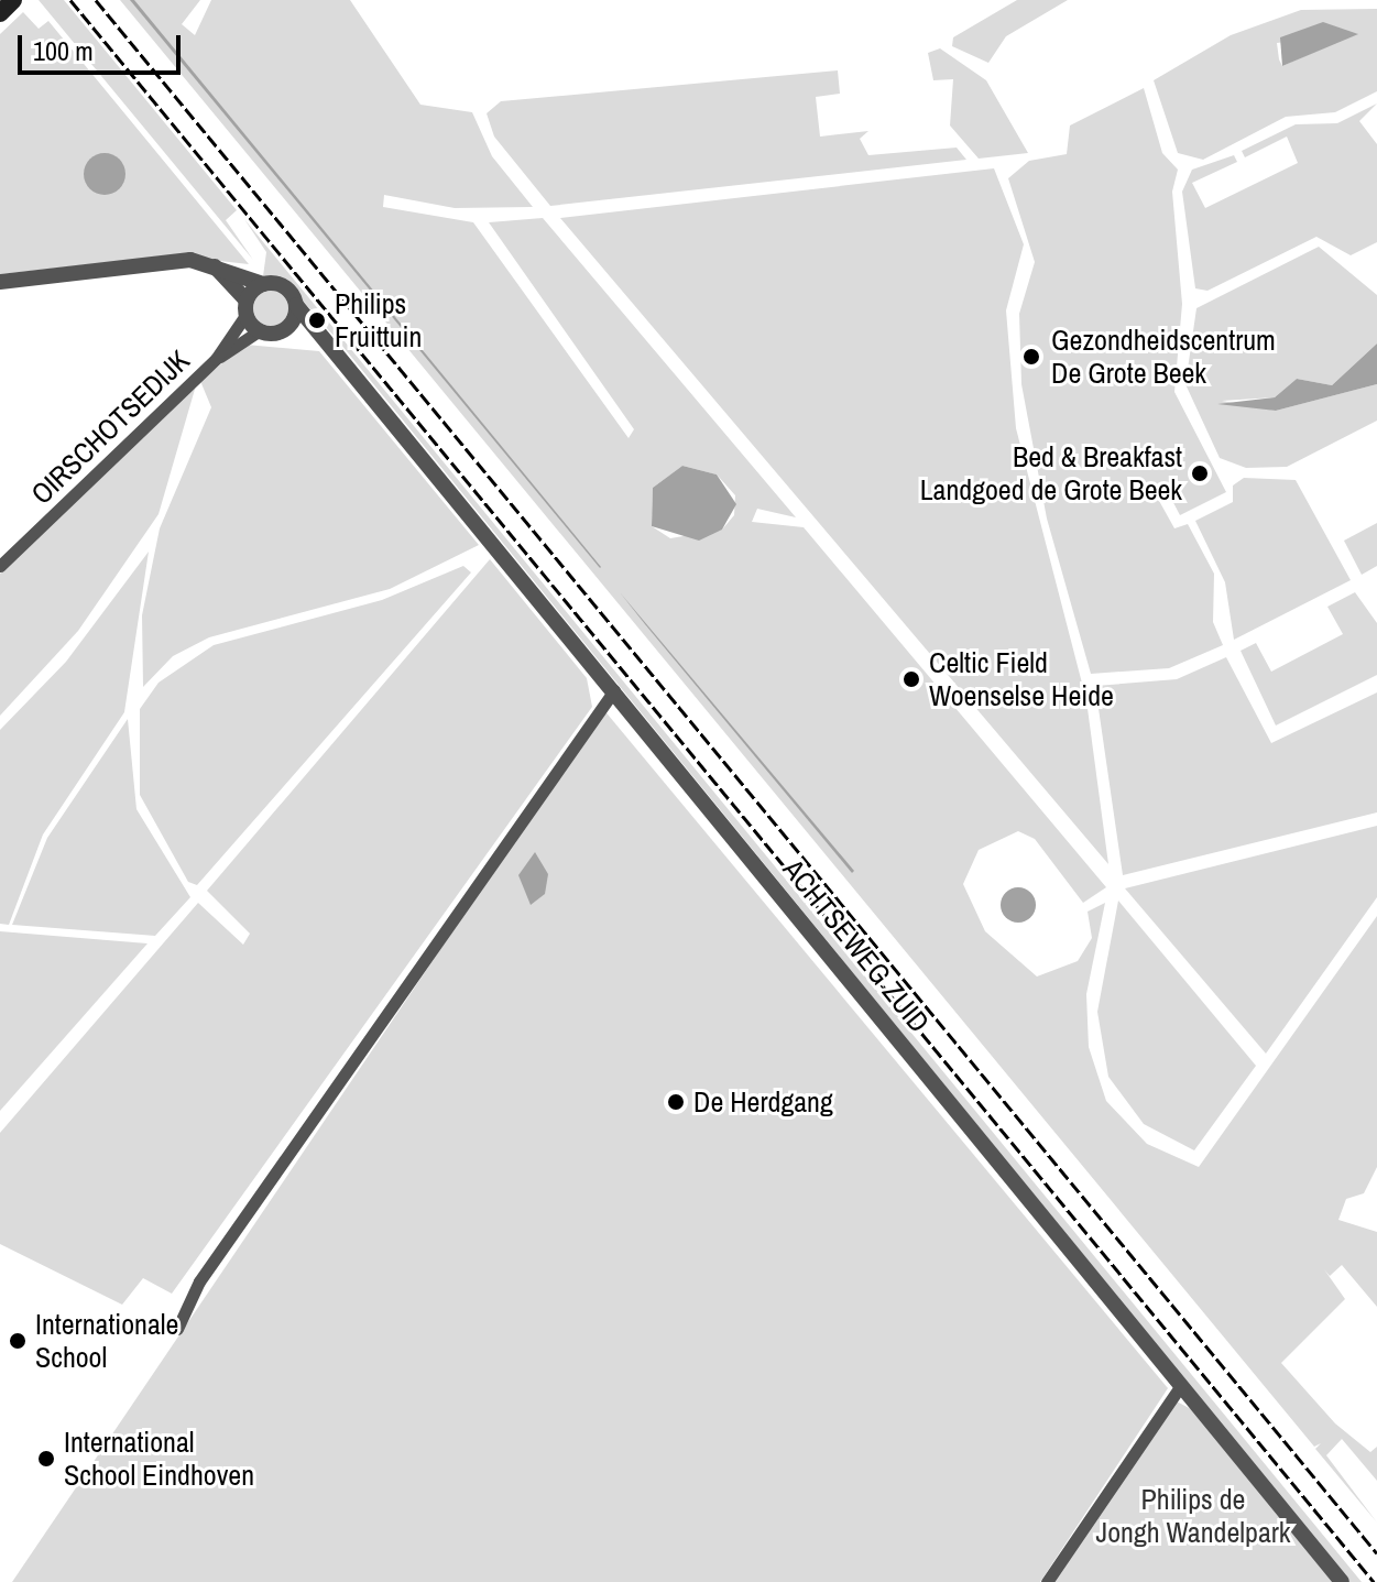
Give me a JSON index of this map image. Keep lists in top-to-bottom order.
{
  "streets": {
    "street": ["OIRSCHOTSEDIJK", "ACHTSEWEG ZUID"]
  },
  "crossings": [
    ["OIRSCHOTSEDIJK", "ACHTSEWEG ZUID"]
  ],
  "parks": ["Philips de Jongh Wandelpark"],
  "places": [
    "Philips Fruittuin",
    "Gezondheidscentrum De Grote Beek",
    "Bed & Breakfast Landgoed de Grote Beek",
    "Celtic Field Woenselse Heide",
    "De Herdgang",
    "Internationale School",
    "International School Eindhoven"
  ],
  "scale_bar": "100 m"
}
